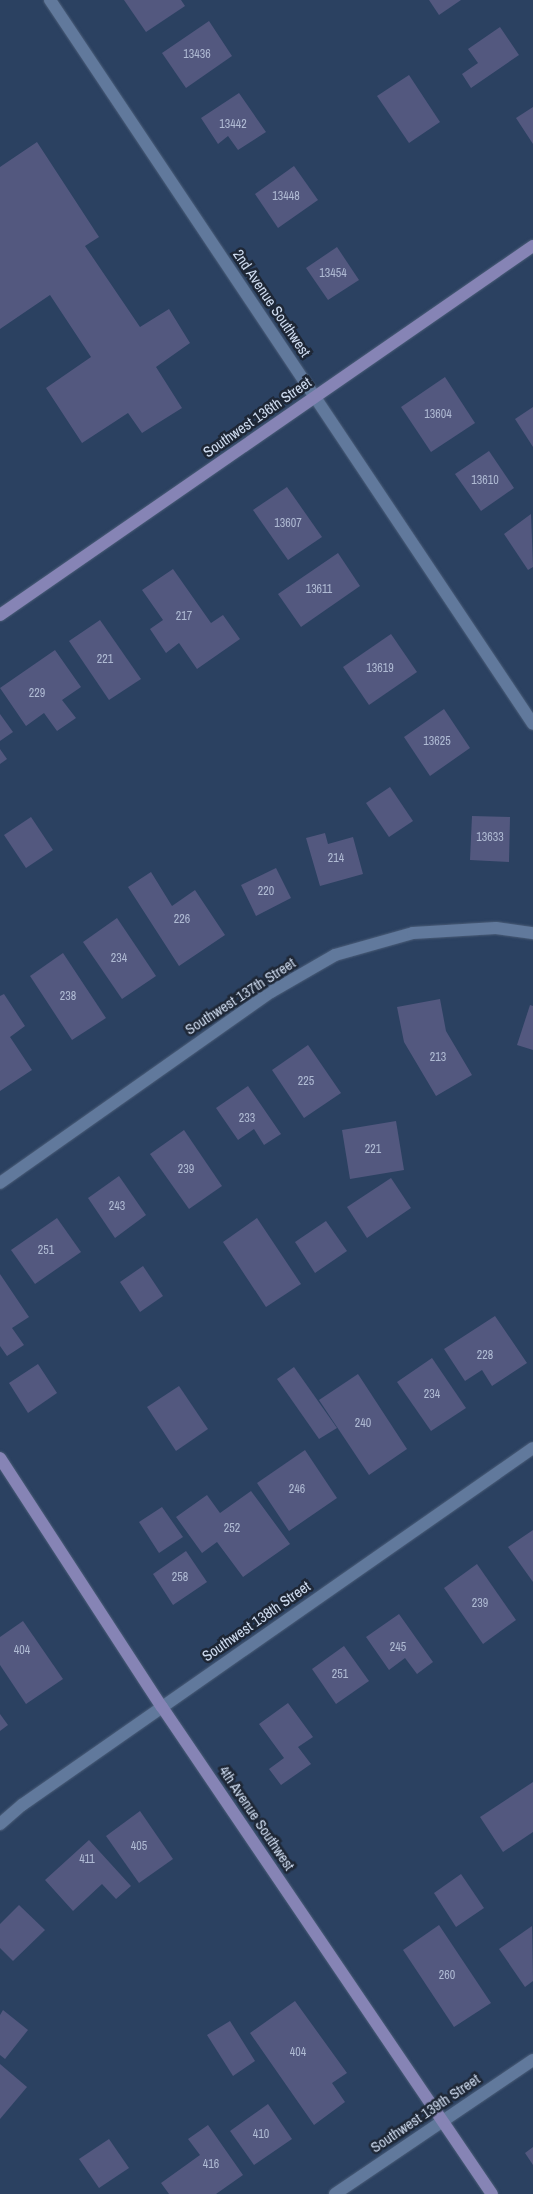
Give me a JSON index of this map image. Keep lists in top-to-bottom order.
{
  "streets": {
    "street": [
      "2nd Avenue Southwest",
      "Southwest 136th Street",
      "Southwest 137th Street",
      "Southwest 138th Street",
      "4th Avenue Southwest",
      "Southwest 139th Street"
    ]
  },
  "crossings": [
    ["2nd Avenue Southwest", "Southwest 136th Street"],
    ["Southwest 138th Street", "4th Avenue Southwest"],
    ["4th Avenue Southwest", "Southwest 139th Street"]
  ],
  "house_numbers": [
    "13436",
    "13442",
    "13448",
    "13454",
    "13604",
    "13610",
    "13607",
    "13611",
    "217",
    "221",
    "13619",
    "229",
    "13625",
    "13633",
    "214",
    "220",
    "226",
    "234",
    "238",
    "213",
    "225",
    "233",
    "221",
    "239",
    "243",
    "251",
    "228",
    "234",
    "240",
    "246",
    "252",
    "258",
    "239",
    "245",
    "404",
    "251",
    "405",
    "411",
    "260",
    "404",
    "410",
    "416"
  ]
}
